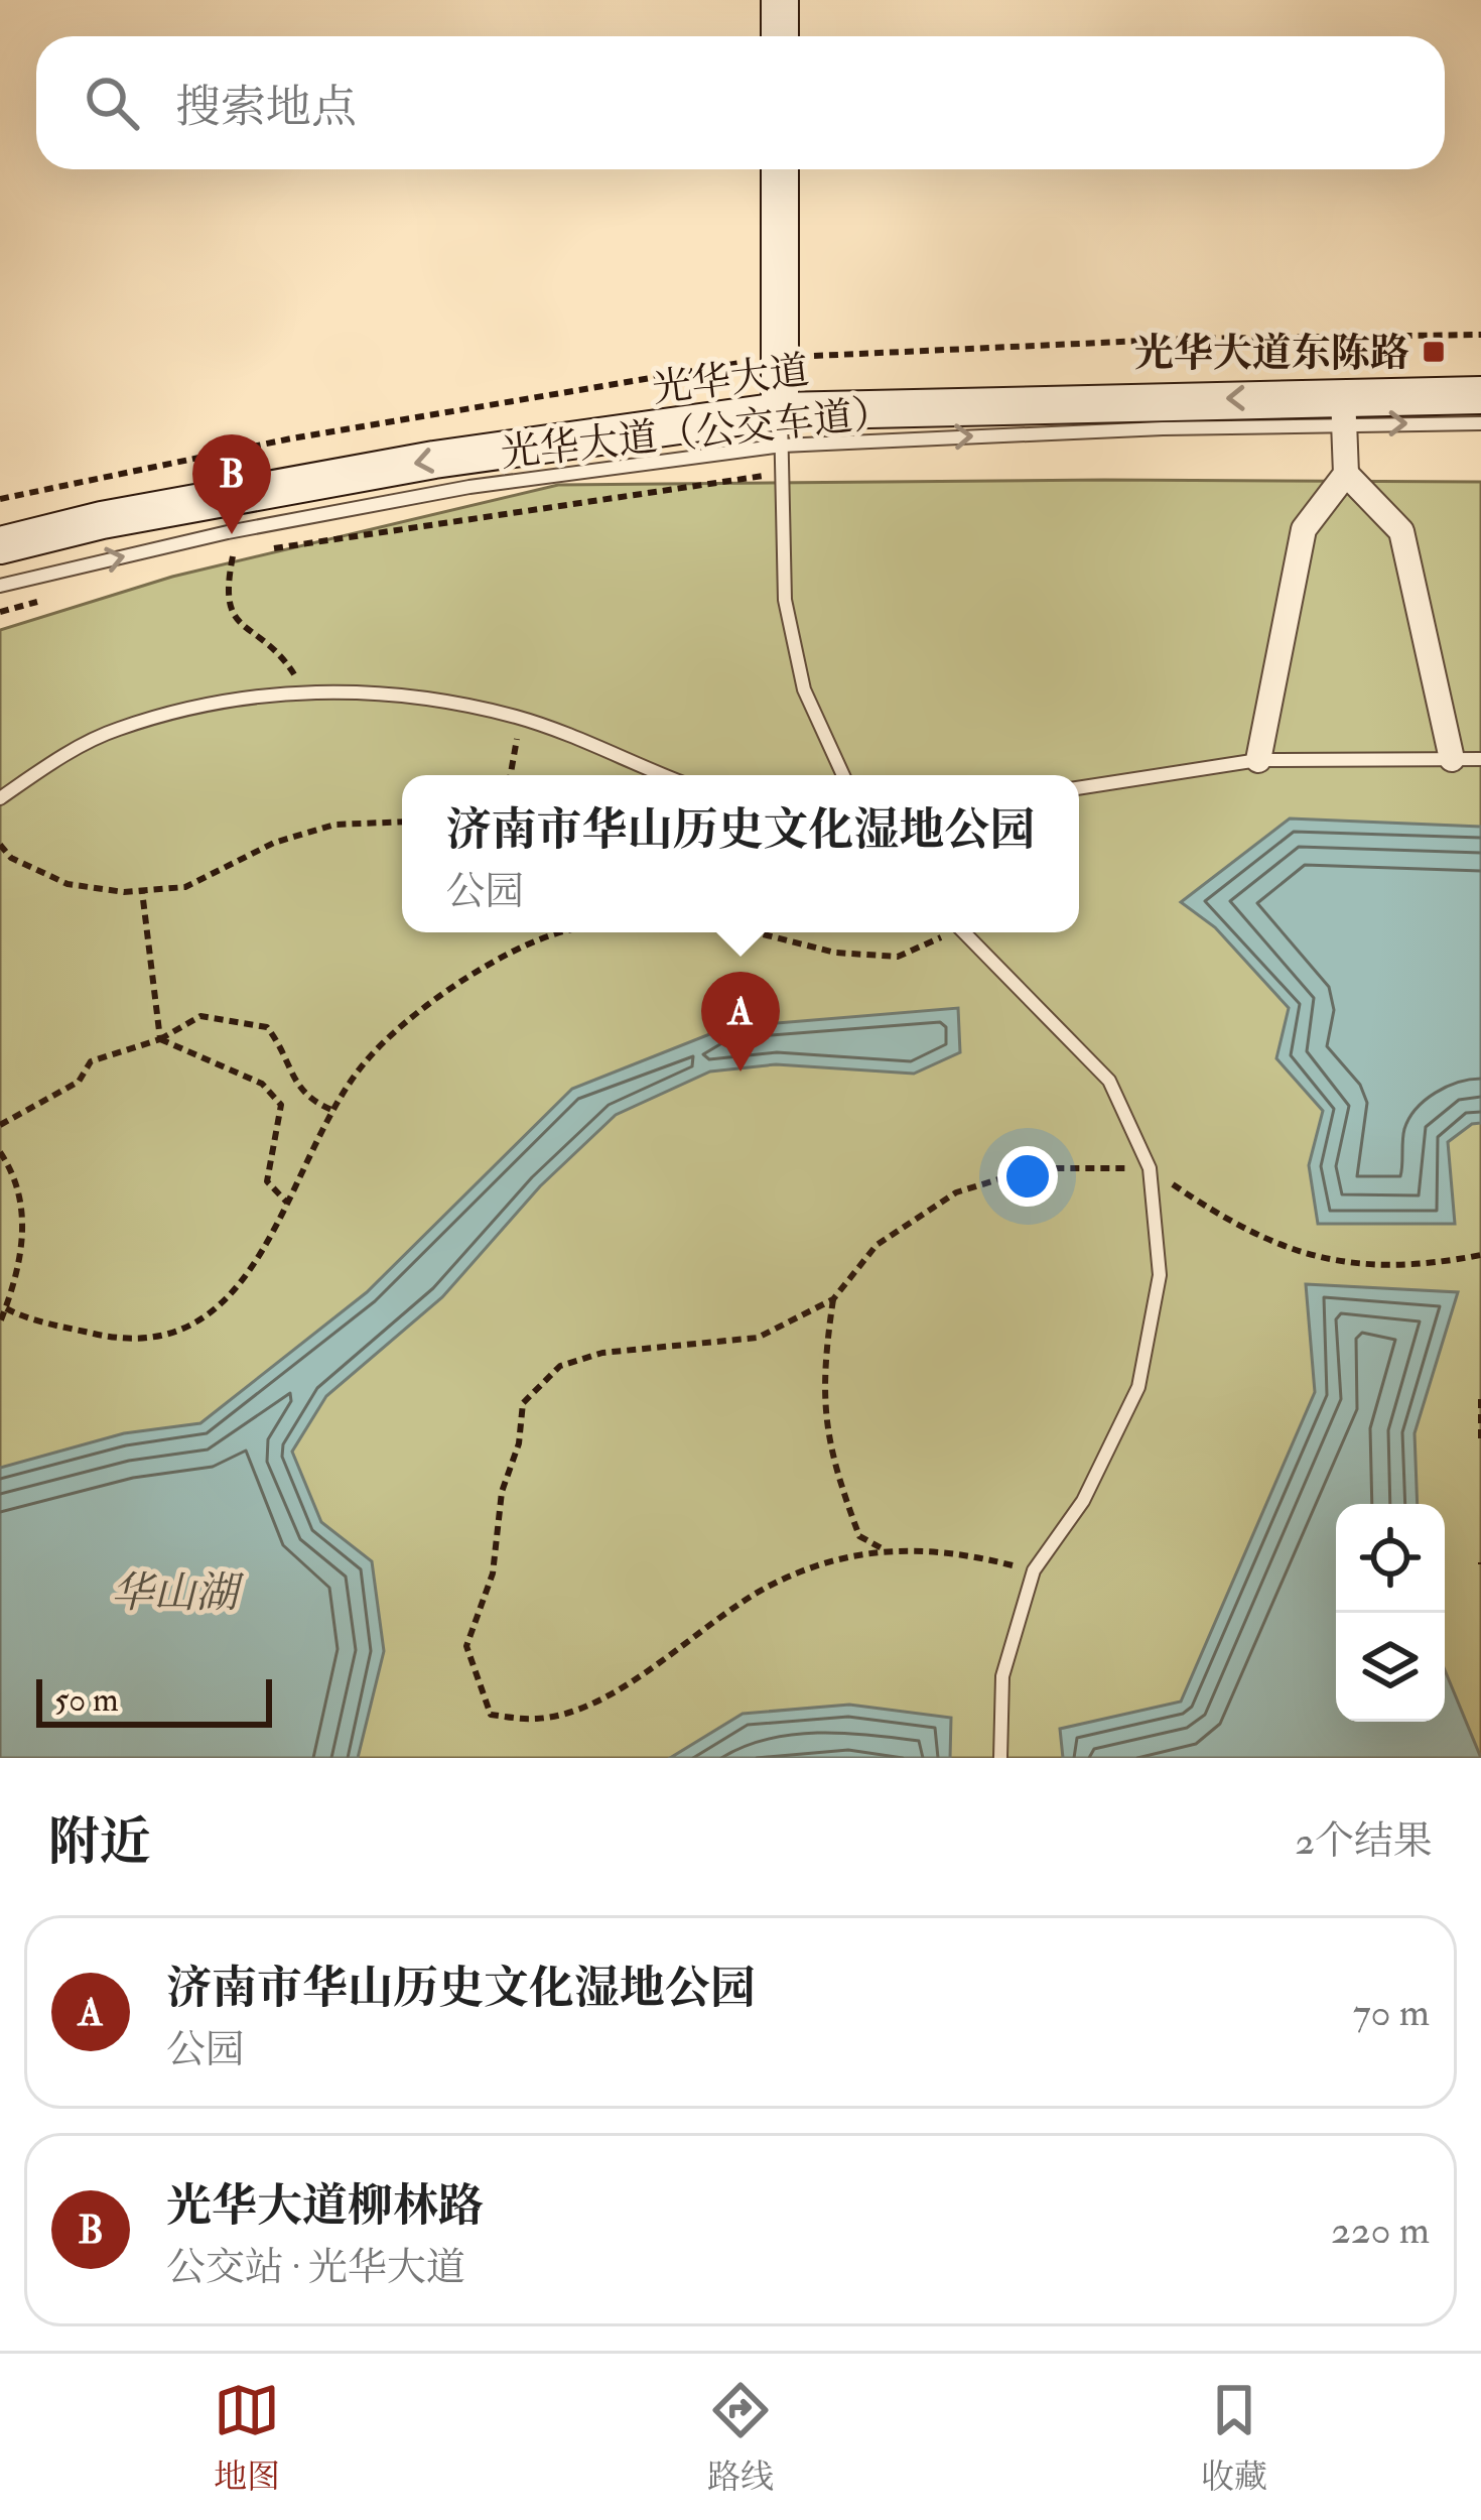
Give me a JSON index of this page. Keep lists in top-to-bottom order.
{
  "streets": {
    "main road": ["光华大道"],
    "lane": ["光华大道（公交车道）"]
  },
  "crossings": [
    ["光华大道", "光华大道（公交车道）"]
  ],
  "one_way": ["光华大道", "光华大道（公交车道）"],
  "water": ["华山湖"],
  "places": {
    "transit": ["光华大道东陈路"]
  },
  "scale_bar": "50 m",
  "page": {
    "search": "搜索地点",
    "pins": ["B", "A"],
    "popup": ["济南市华山历史文化湿地公园", "公园"],
    "scale": "50 m",
    "heading": ["附近", "2个结果"],
    "list": [
      {
        "mark": "A",
        "name": "济南市华山历史文化湿地公园",
        "note": "公园",
        "value": "70 m"
      },
      {
        "mark": "B",
        "name": "光华大道柳林路",
        "note": "公交站 · 光华大道",
        "value": "220 m"
      }
    ],
    "nav": ["地图", "路线", "收藏"]
  }
}
